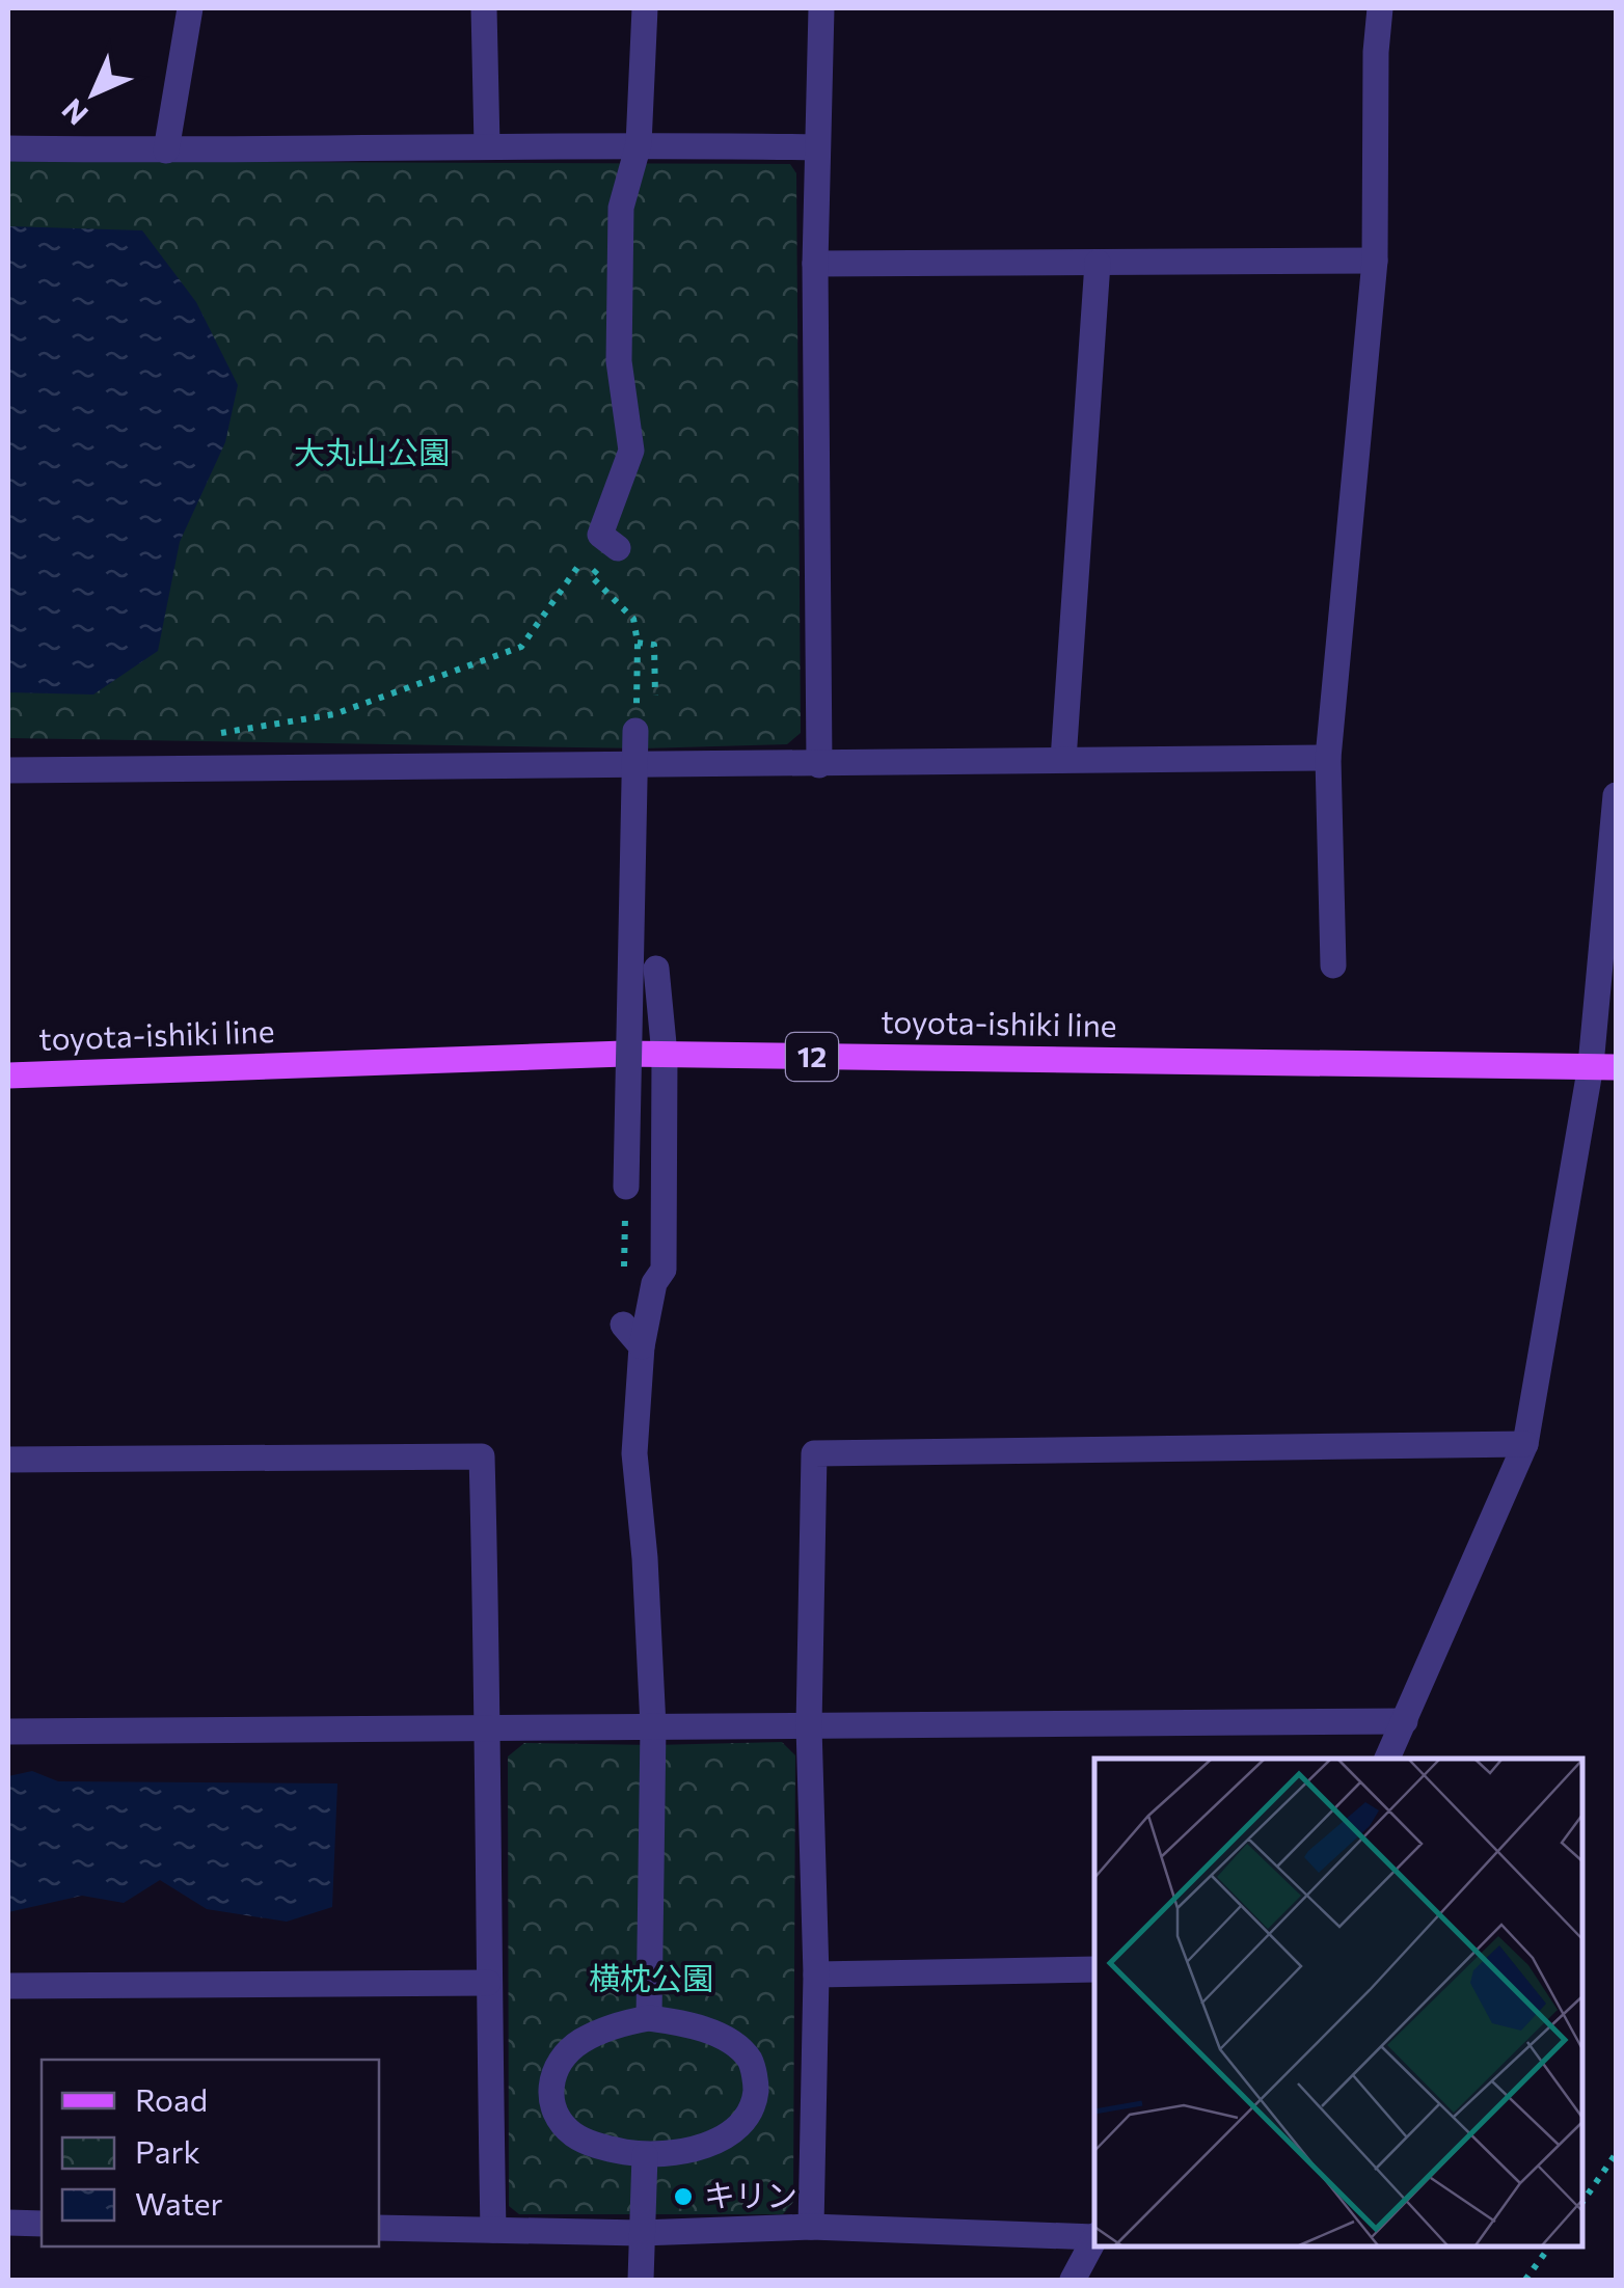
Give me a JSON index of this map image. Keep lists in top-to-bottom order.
{
  "streets": {
    "main road": ["toyota-ishiki line", "12"]
  },
  "parks": ["大丸山公園", "横枕公園"],
  "places": ["キリン"],
  "legend": ["Road", "Park", "Water"],
  "north": "bottom left"
}
